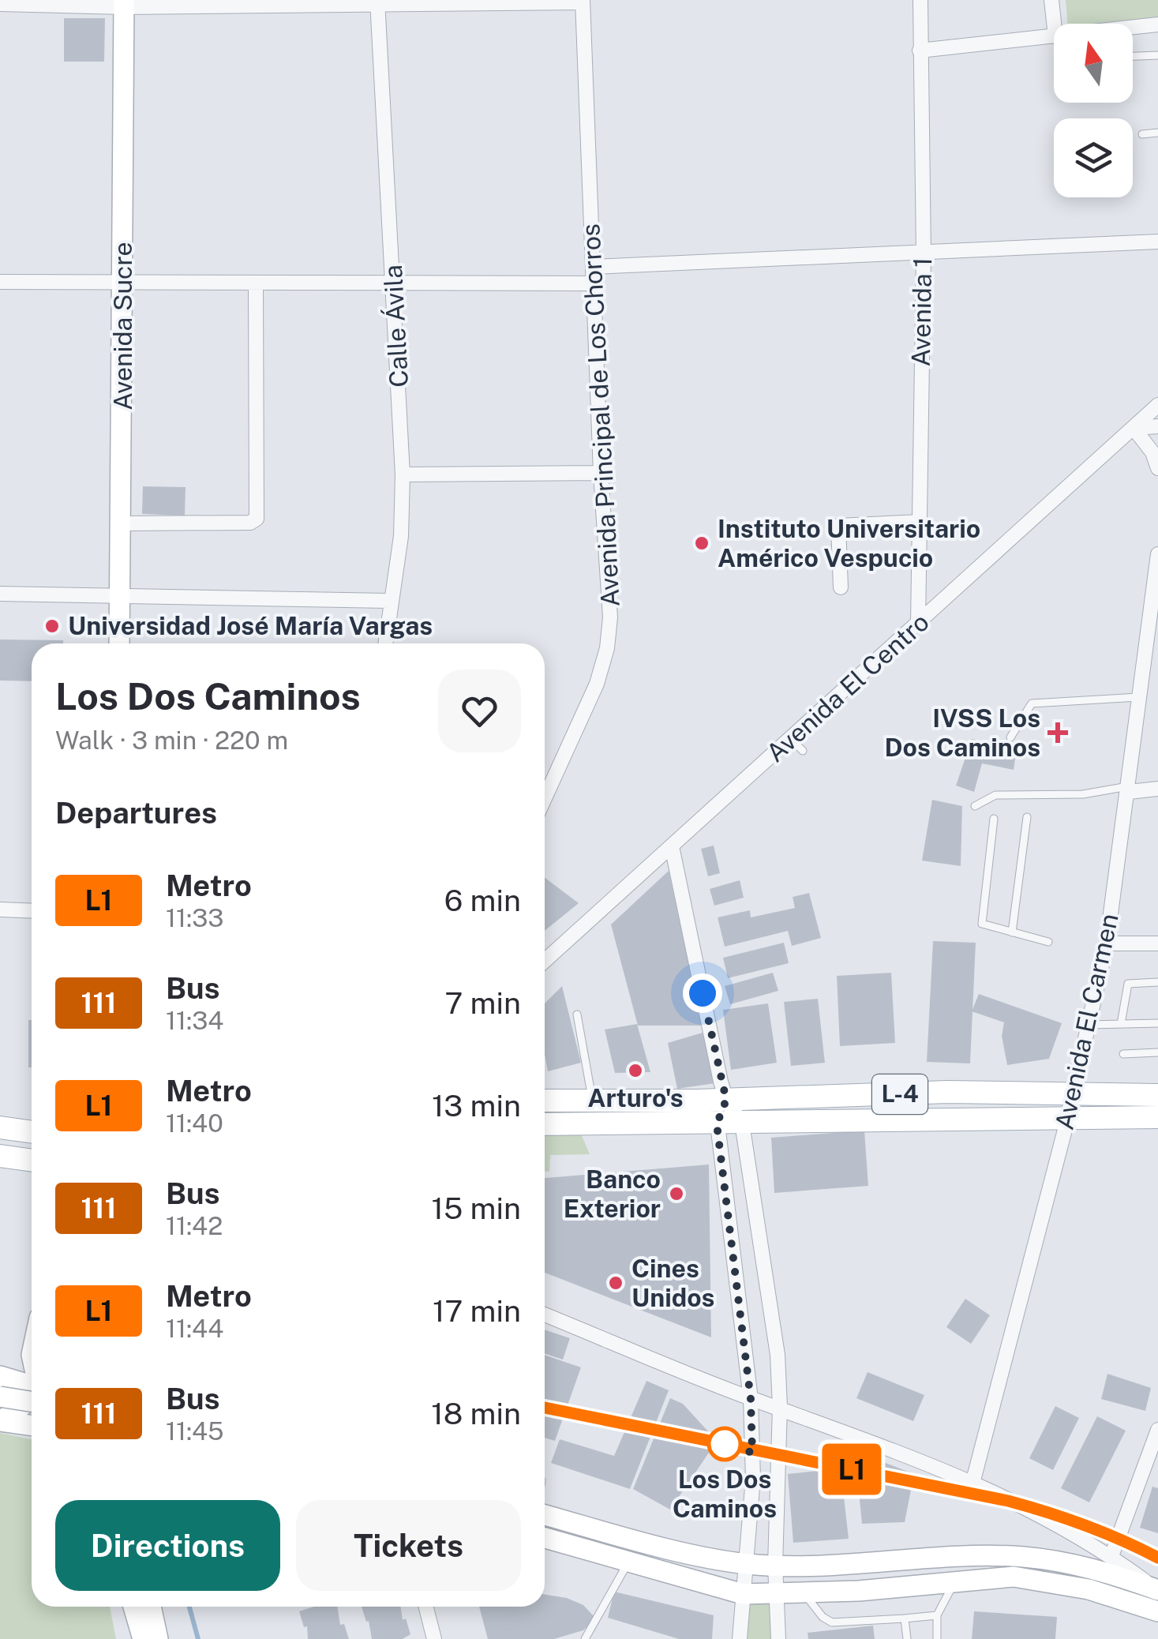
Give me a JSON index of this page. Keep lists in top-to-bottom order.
{
  "streets": {
    "main road": ["Avenida Sucre", "L-4"],
    "street": [
      "Avenida 1",
      "Calle Ávila",
      "Avenida Principal de Los Chorros",
      "Avenida El Centro",
      "Avenida El Carmen"
    ]
  },
  "crossings": [
    ["Avenida 1", "Avenida El Centro"],
    ["Avenida El Carmen", "L-4"]
  ],
  "places": {
    "other": [
      "Instituto Universitario Américo Vespucio",
      "Universidad José María Vargas",
      "Arturo's",
      "Banco Exterior",
      "Cines Unidos",
      "Los Dos Caminos"
    ],
    "health": ["IVSS Los Dos Caminos"]
  },
  "lines": ["metro line L1"],
  "north": "top",
  "page": {
    "on_map": "L1",
    "heading": [
      ["Los Dos Caminos", "Walk · 3 min · 220 m"],
      "Departures"
    ],
    "list": [
      {
        "mark": "L1",
        "name": "Metro",
        "note": "11:33",
        "value": "6 min"
      },
      {
        "mark": "111",
        "name": "Bus",
        "note": "11:34",
        "value": "7 min"
      },
      {
        "mark": "L1",
        "name": "Metro",
        "note": "11:40",
        "value": "13 min"
      },
      {
        "mark": "111",
        "name": "Bus",
        "note": "11:42",
        "value": "15 min"
      },
      {
        "mark": "L1",
        "name": "Metro",
        "note": "11:44",
        "value": "17 min"
      },
      {
        "mark": "111",
        "name": "Bus",
        "note": "11:45",
        "value": "18 min"
      }
    ],
    "buttons": ["Directions", "Tickets"]
  }
}
